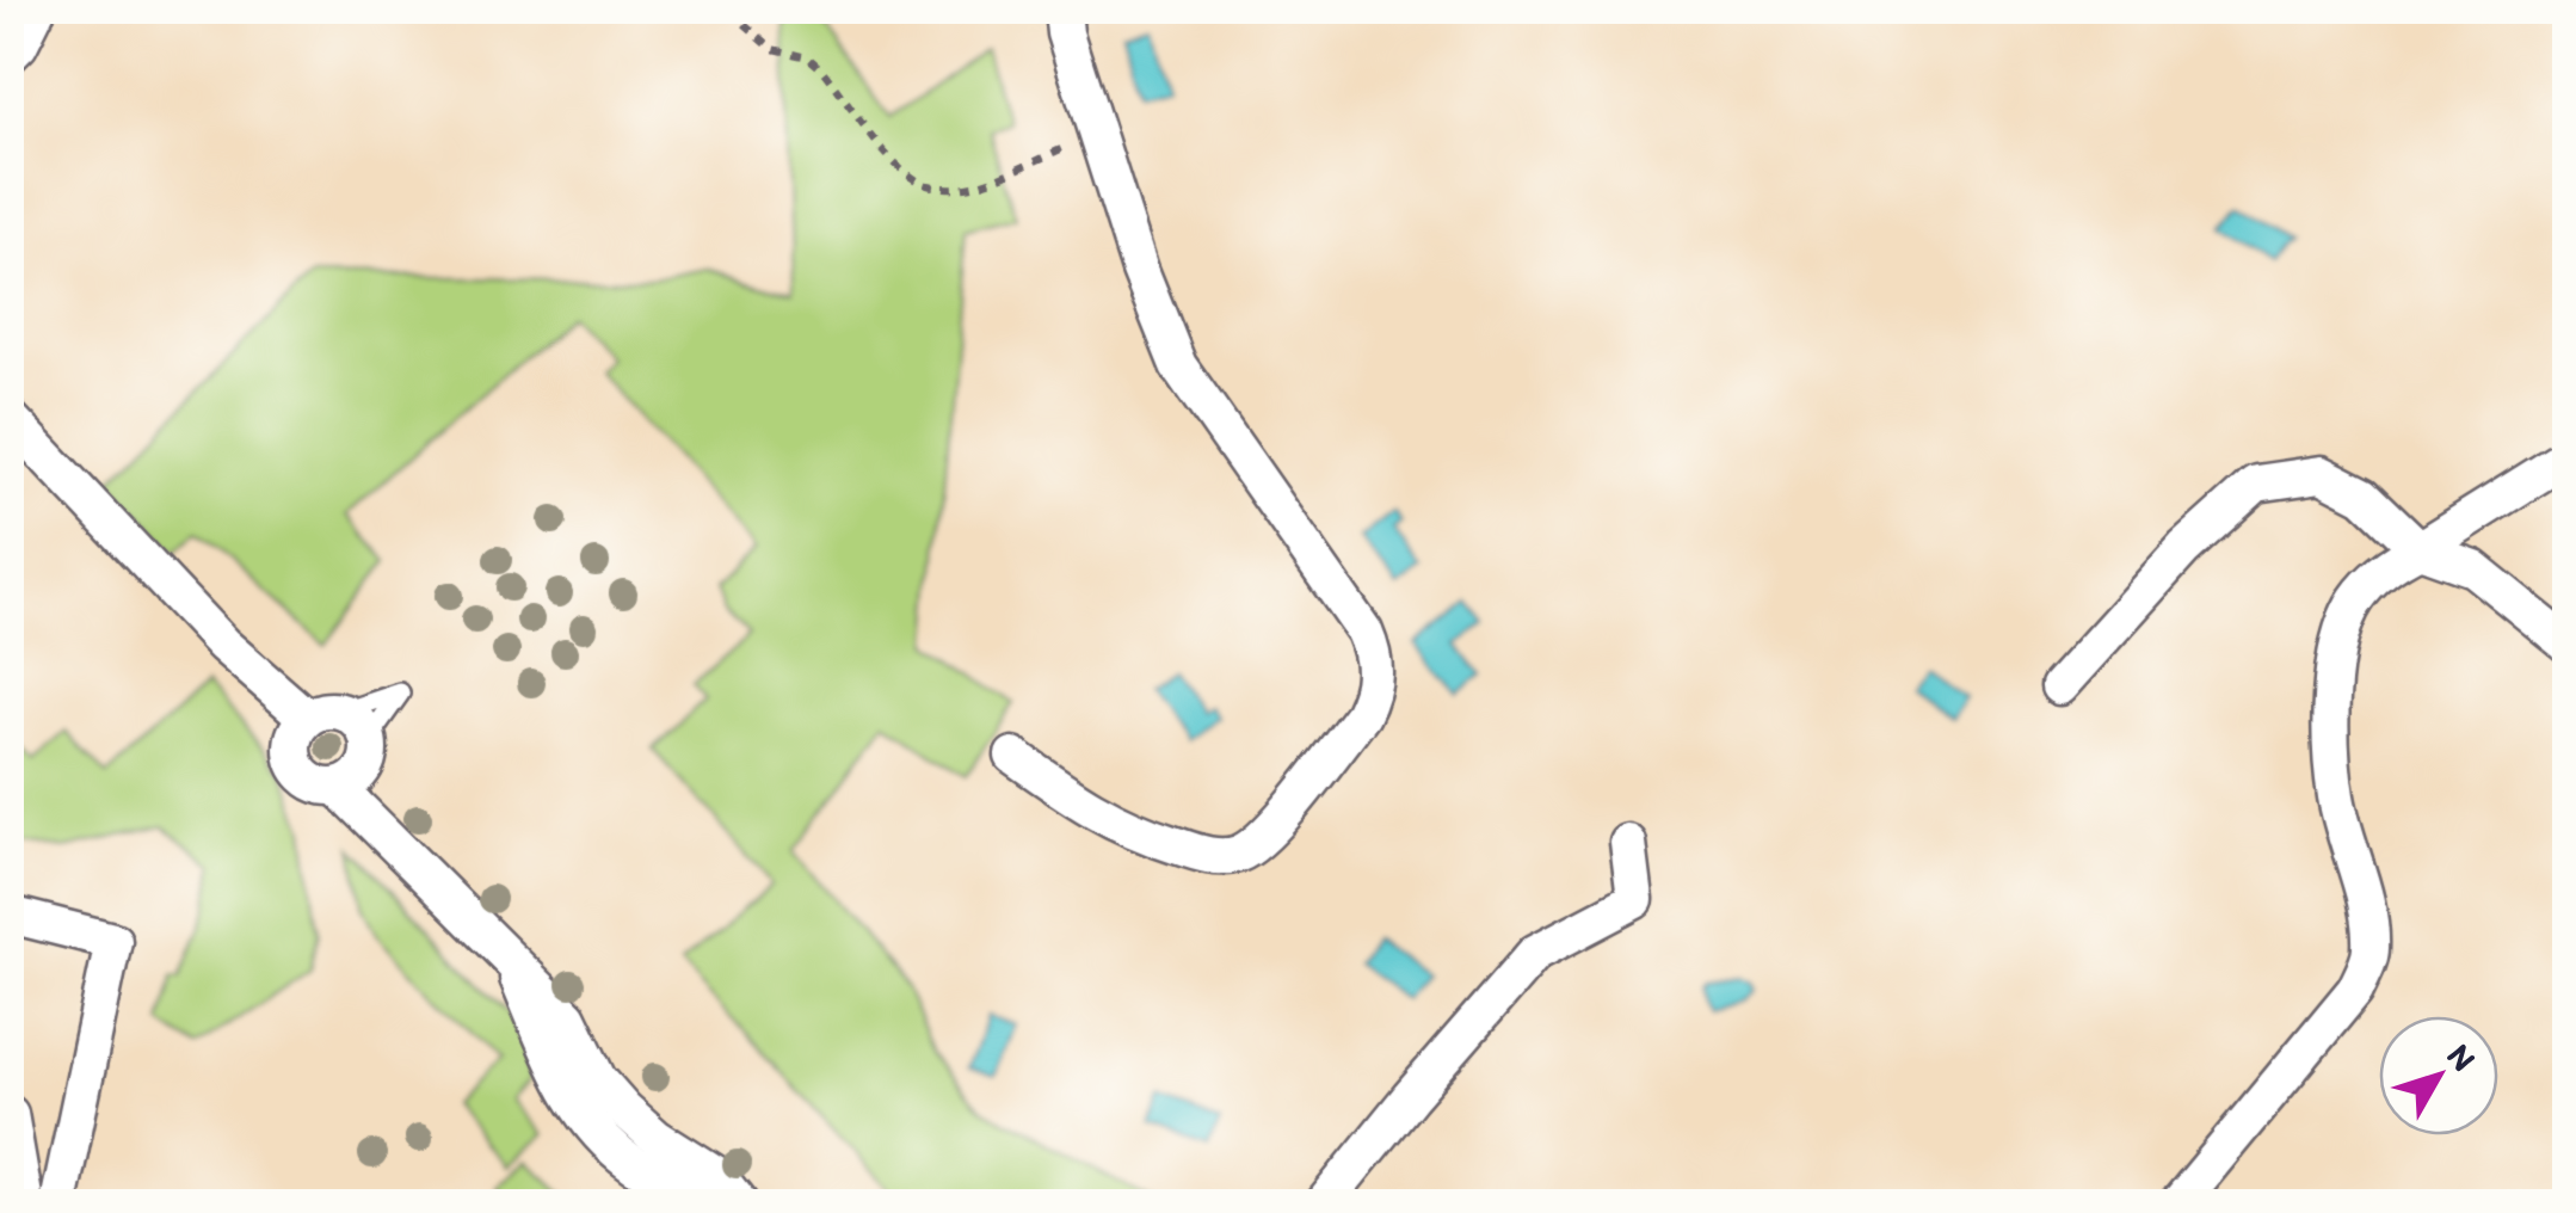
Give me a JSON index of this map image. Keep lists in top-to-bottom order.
{
  "north": "top right"
}
